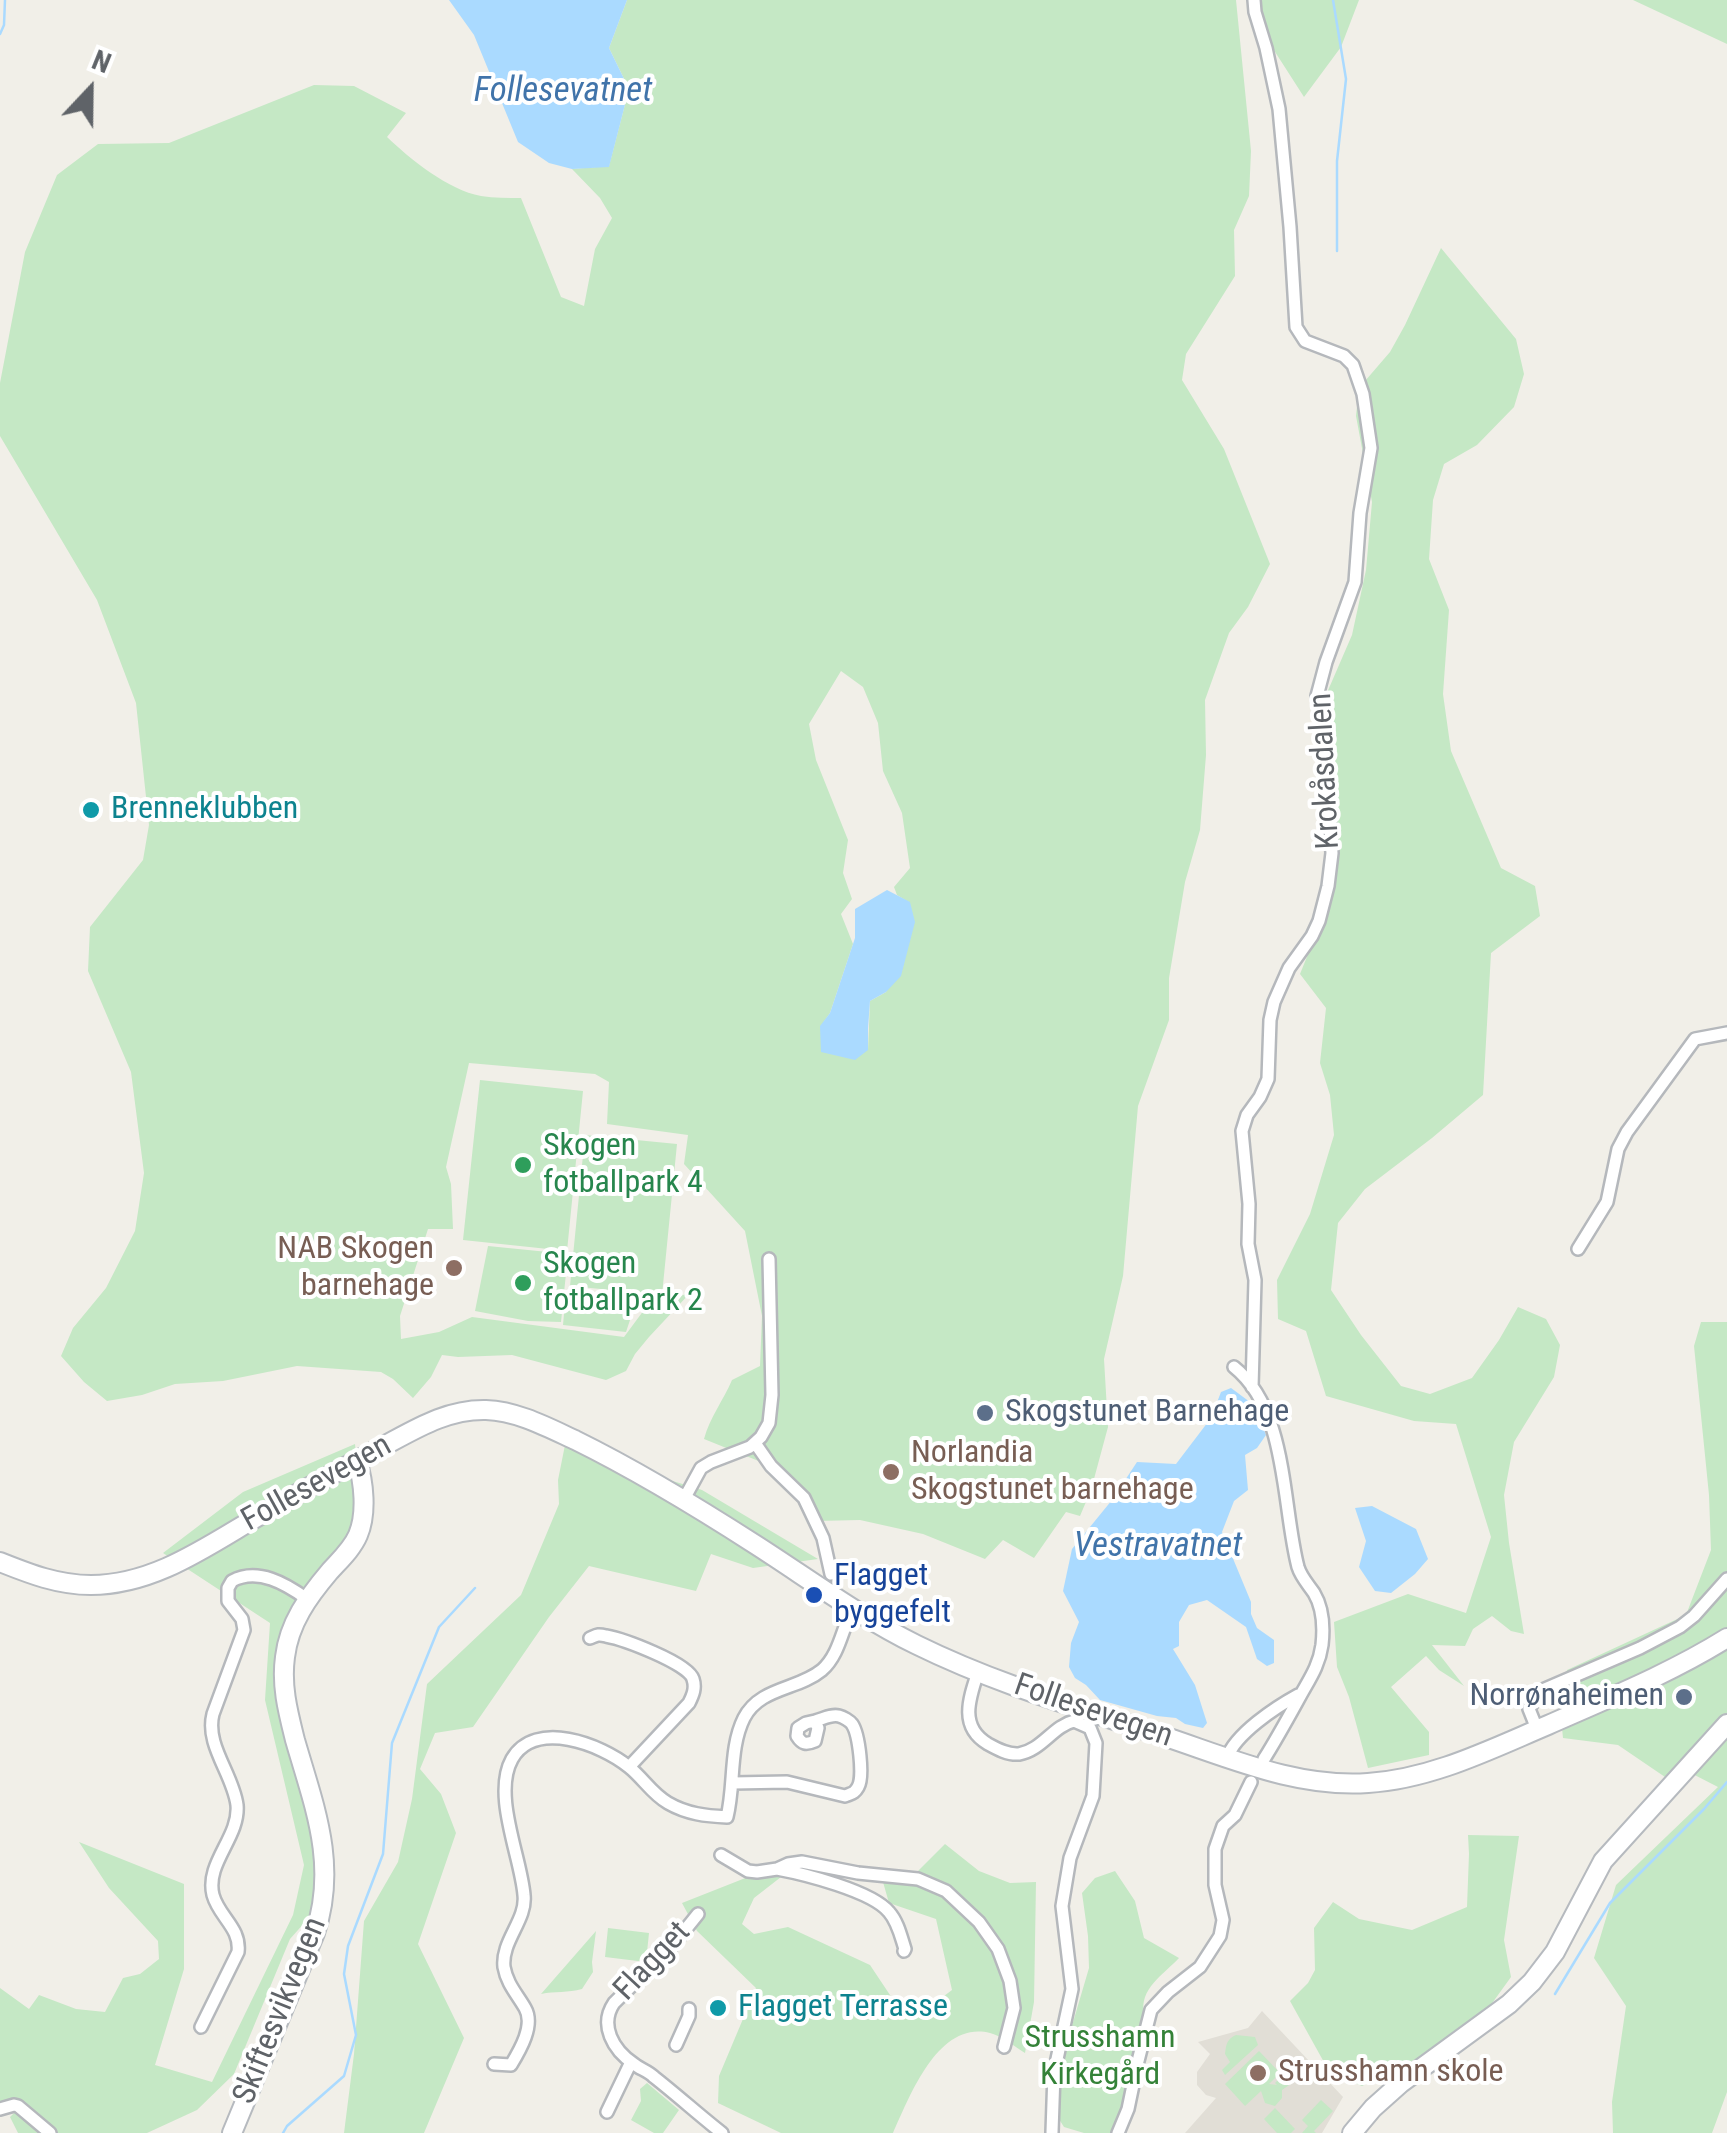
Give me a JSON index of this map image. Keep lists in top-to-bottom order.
{
  "streets": {
    "main road": ["Follesevegen", "Skiftesvikvegen"],
    "street": ["Krokåsdalen", "Flagget"]
  },
  "crossings": [
    ["Follesevegen", "Skiftesvikvegen"]
  ],
  "water": ["Follesevatnet", "Vestravatnet"],
  "parks": ["Strusshamn Kirkegård"],
  "places": [
    "Brenneklubben",
    "Skogen fotballpark 4",
    "NAB Skogen barnehage",
    "Skogen fotballpark 2",
    "Skogstunet Barnehage",
    "Norlandia Skogstunet barnehage",
    "Flagget byggefelt",
    "Norrønaheimen",
    "Flagget Terrasse",
    "Strusshamn skole"
  ],
  "north": "top"
}
